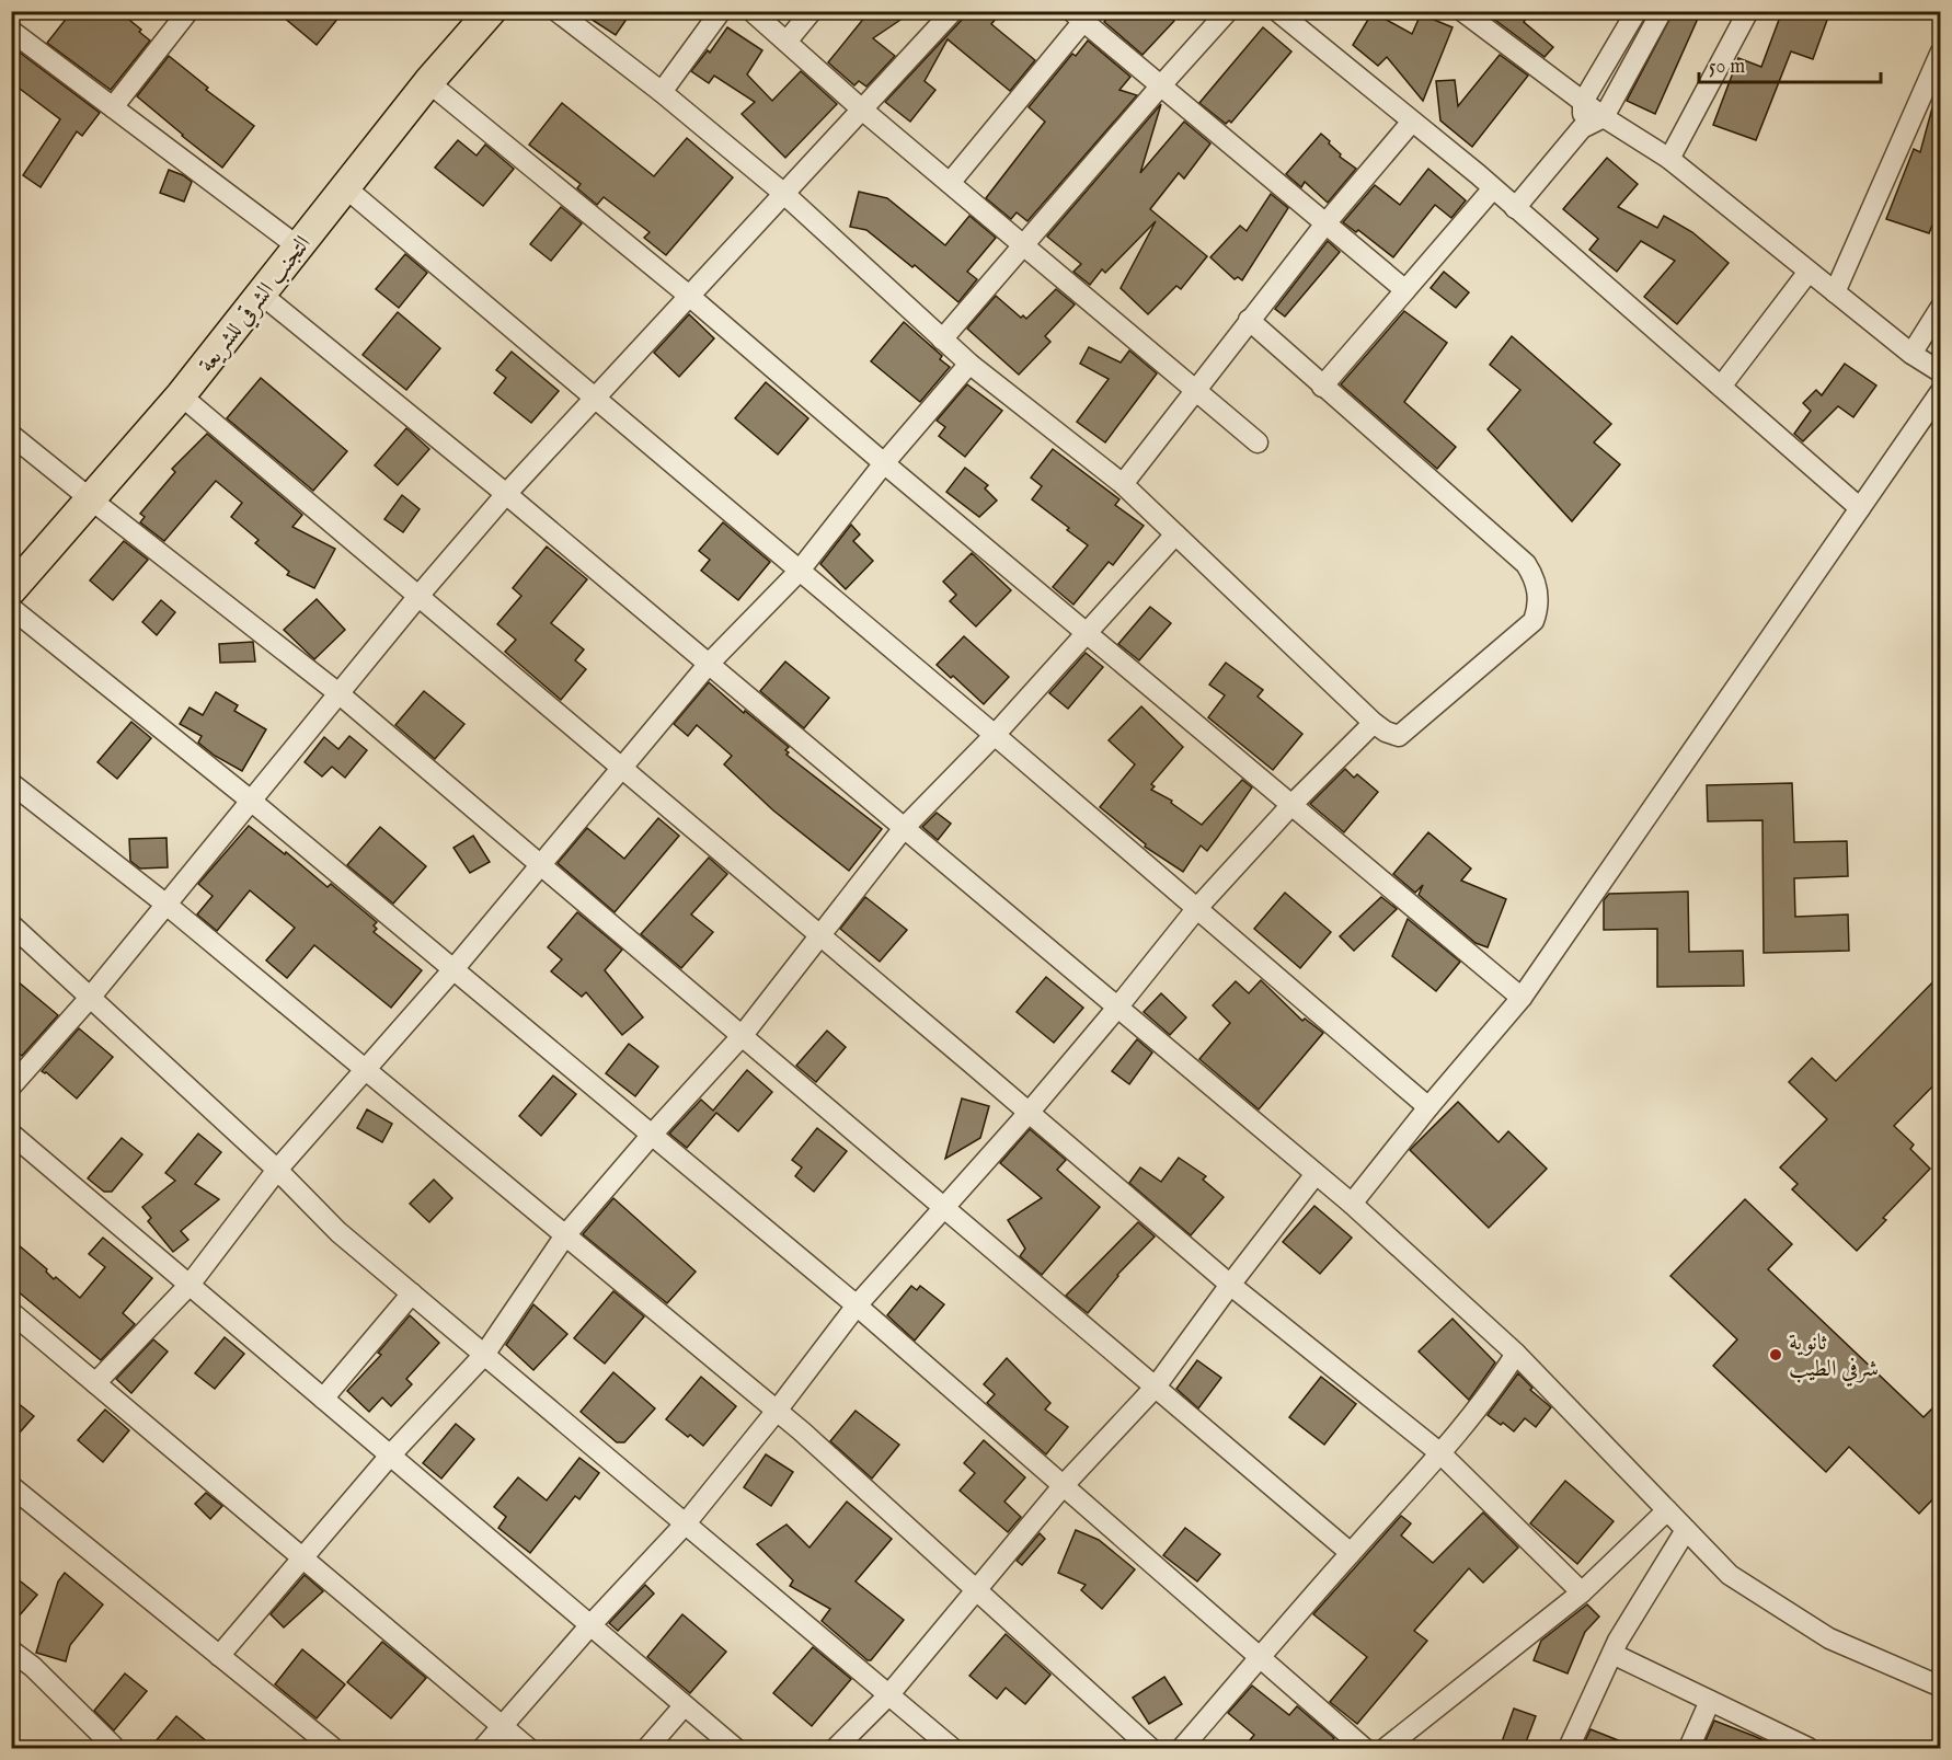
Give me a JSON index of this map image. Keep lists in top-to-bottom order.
{
  "streets": {
    "main road": ["التجنب الشرقي للشريعة"]
  },
  "places": ["ثانوية شرفي الطيب"],
  "scale_bar": "50 m"
}
